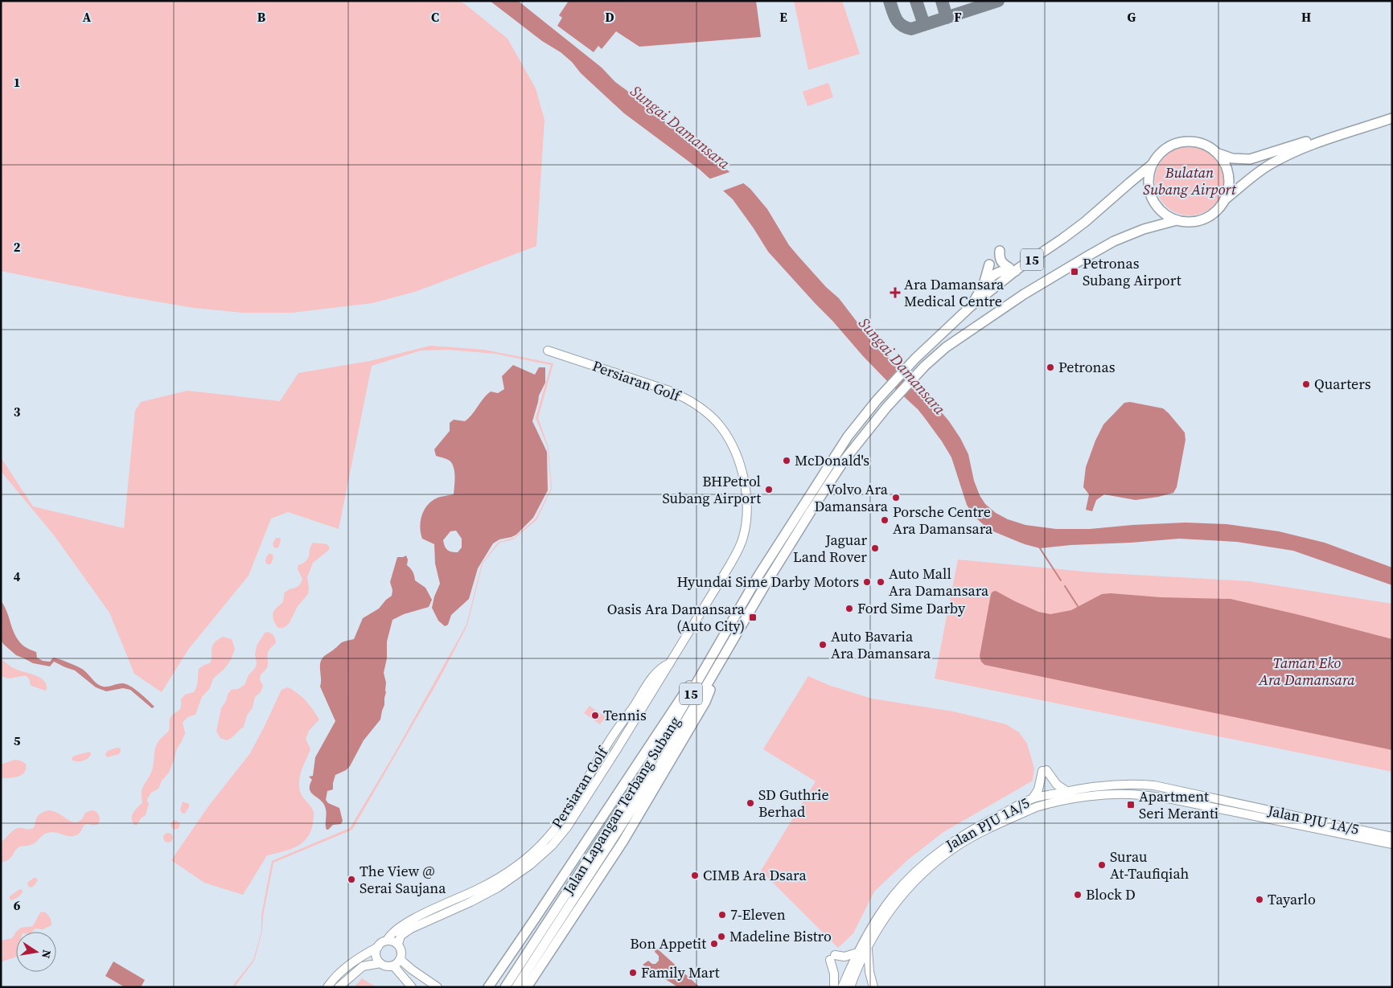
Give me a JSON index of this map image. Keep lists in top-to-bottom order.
{
  "streets": {
    "main road": ["15", "Jalan Lapangan Terbang Subang"],
    "street": ["Persiaran Golf", "Jalan PJU 1A/5"]
  },
  "crossings": [
    ["15", "Jalan Lapangan Terbang Subang"]
  ],
  "water": ["Sungai Damansara"],
  "parks": ["Bulatan Subang Airport", "Taman Eko Ara Damansara"],
  "places": {
    "transit": ["Petronas Subang Airport", "Oasis Ara Damansara (Auto City)", "Apartment Seri Meranti"],
    "health": ["Ara Damansara Medical Centre"],
    "other": [
      "Petronas",
      "Quarters",
      "McDonald's",
      "BHPetrol Subang Airport",
      "Volvo Ara Damansara",
      "Porsche Centre Ara Damansara",
      "Jaguar Land Rover",
      "Hyundai Sime Darby Motors",
      "Auto Mall Ara Damansara",
      "Ford Sime Darby",
      "Auto Bavaria Ara Damansara",
      "Tennis",
      "SD Guthrie Berhad",
      "Surau At-Taufiqiah",
      "CIMB Ara Dsara",
      "The View @ Serai Saujana",
      "Block D",
      "Tayarlo",
      "7-Eleven",
      "Madeline Bistro",
      "Bon Appetit",
      "Family Mart"
    ]
  },
  "north": "right",
  "grid": {
    "columns": [
      "A",
      "B",
      "C",
      "D",
      "E",
      "F",
      "G",
      "H"
    ],
    "rows": [
      "1",
      "2",
      "3",
      "4",
      "5",
      "6"
    ]
  }
}
